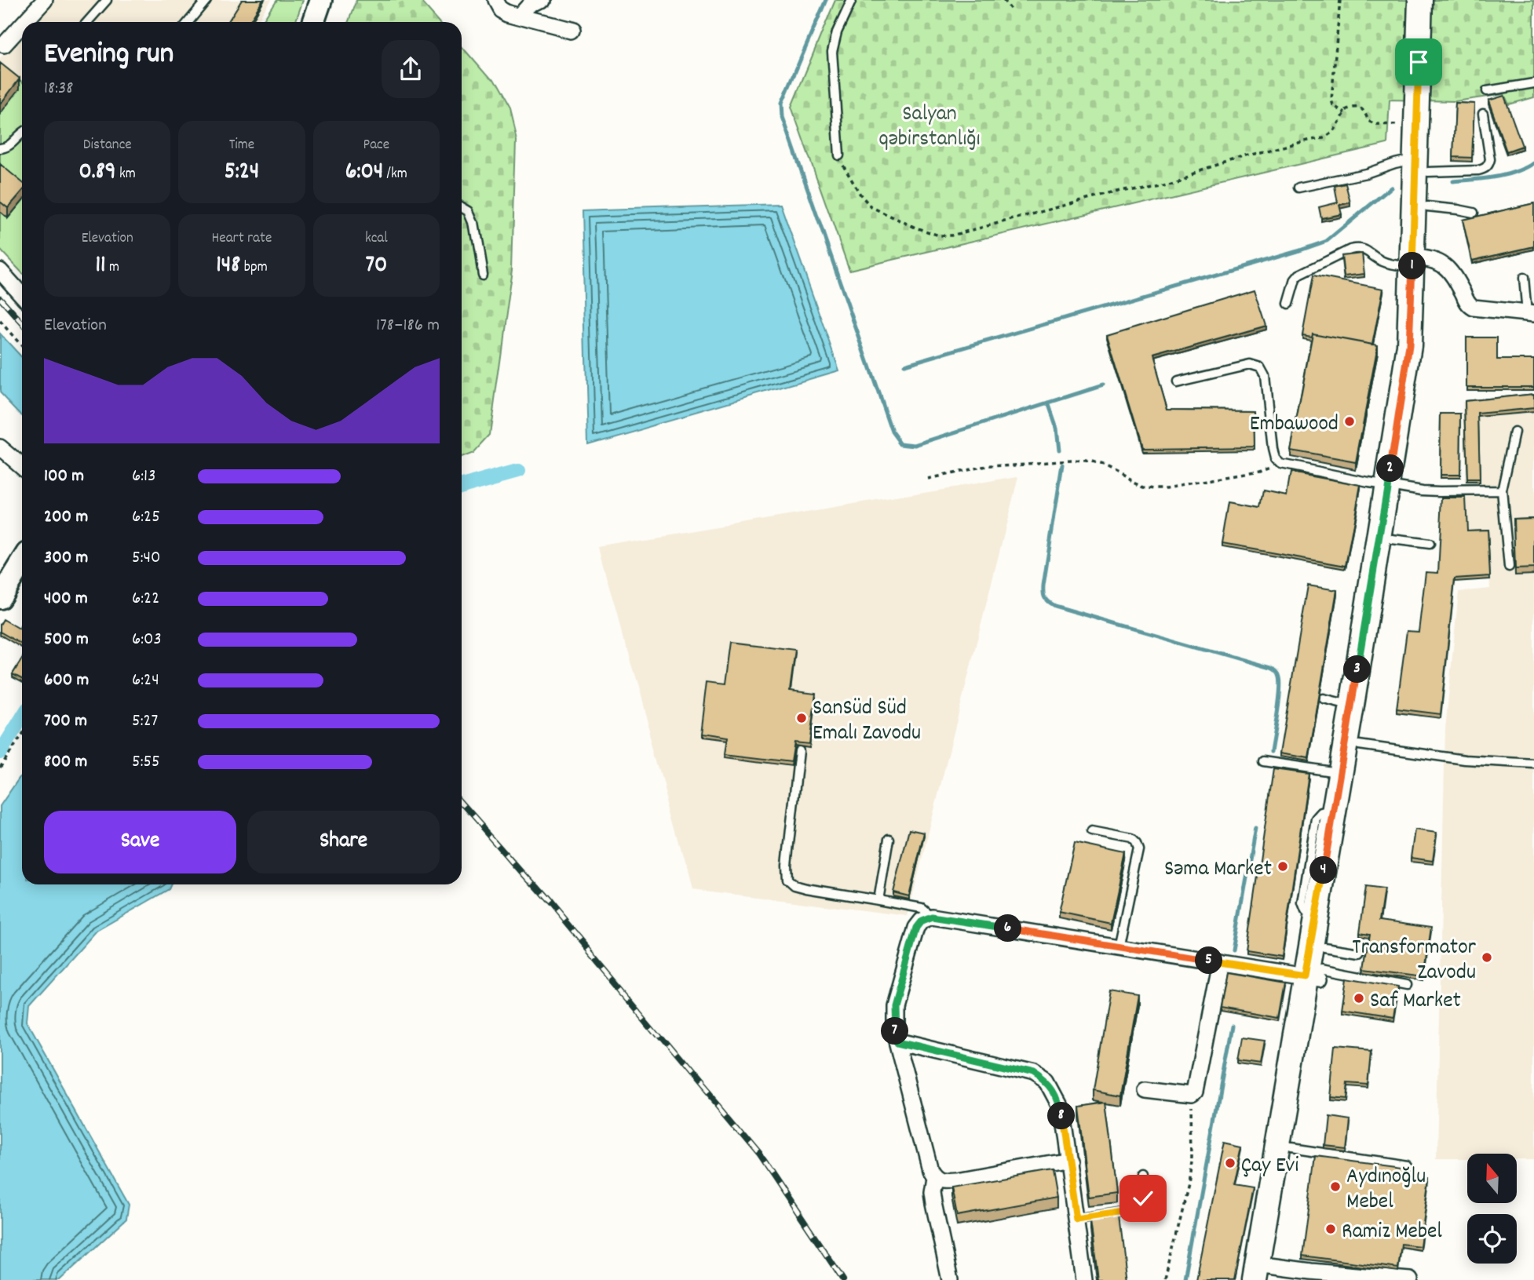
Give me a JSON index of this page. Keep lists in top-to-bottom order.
{
  "parks": ["Salyan qəbirstanlığı"],
  "places": [
    "Embawood",
    "SanSüd Süd Emalı Zavodu",
    "Səma Market",
    "Transformator Zavodu",
    "Saf Market",
    "Çay Evi",
    "Aydınoğlu Mebel",
    "Ramiz Mebel"
  ],
  "north": "top",
  "page": {
    "heading": ["Evening run", "18:38"],
    "stats": [
      ["Distance", "0.89 km"],
      ["Time", "5:24"],
      ["Pace", "6:04 /km"],
      ["Elevation", "11 m"],
      ["Heart rate", "148 bpm"],
      ["kcal", "70"]
    ],
    "pins": [
      "1",
      "2",
      "3",
      "4",
      "6",
      "5",
      "7",
      "8"
    ],
    "chart": ["Elevation", "178–186 m"],
    "list": [
      {
        "name": "100 m",
        "note": "6:13"
      },
      {
        "name": "200 m",
        "note": "6:25"
      },
      {
        "name": "300 m",
        "note": "5:40"
      },
      {
        "name": "400 m",
        "note": "6:22"
      },
      {
        "name": "500 m",
        "note": "6:03"
      },
      {
        "name": "600 m",
        "note": "6:24"
      },
      {
        "name": "700 m",
        "note": "5:27"
      },
      {
        "name": "800 m",
        "note": "5:55"
      }
    ],
    "buttons": ["Save", "Share"]
  }
}
